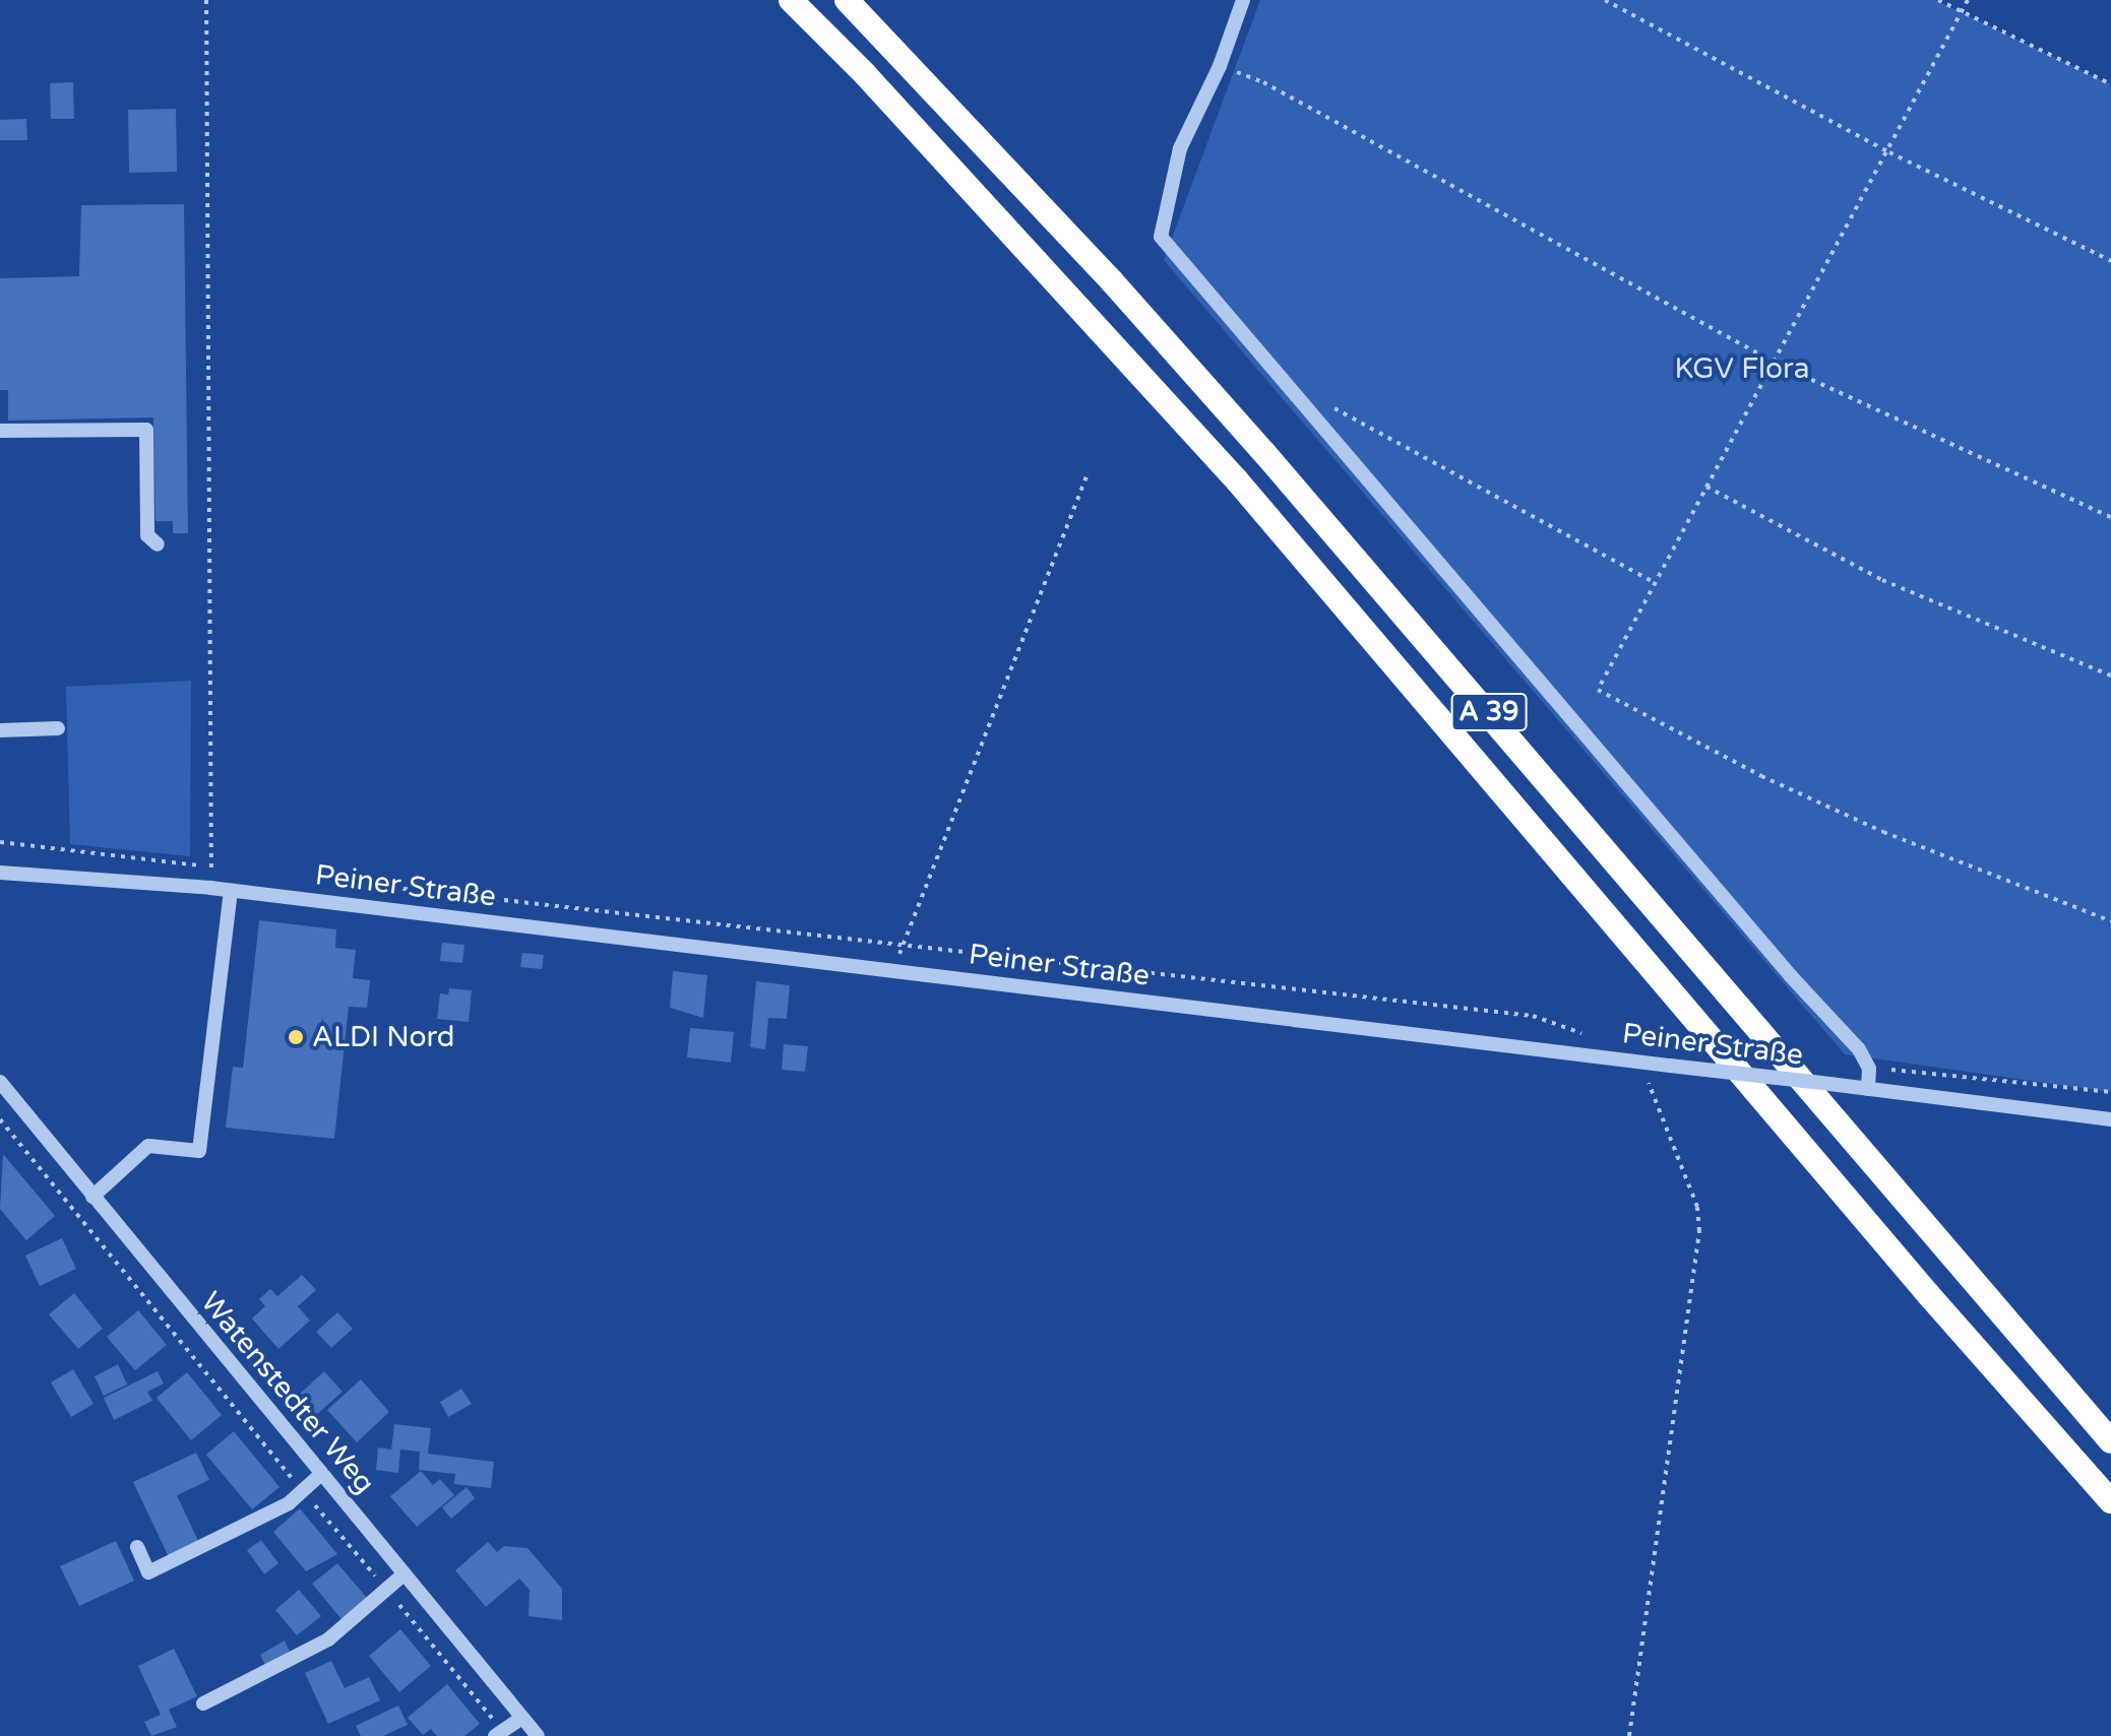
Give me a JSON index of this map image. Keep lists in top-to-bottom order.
{
  "streets": {
    "highway": ["A 39"],
    "street": ["Peiner Straße", "Watenstedter Weg"]
  },
  "parks": ["KGV Flora"],
  "places": ["ALDI Nord"]
}
